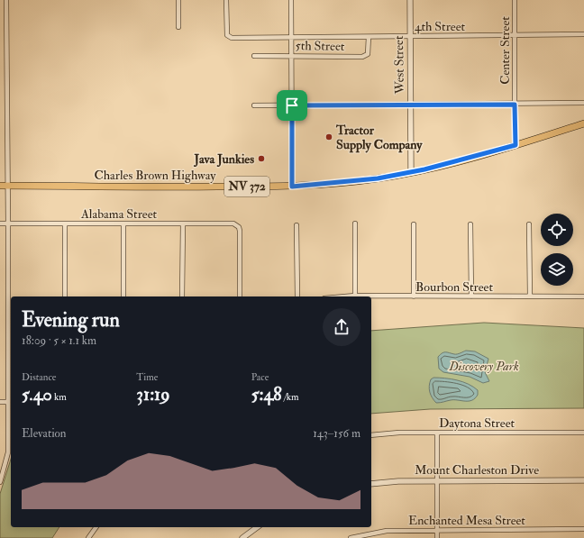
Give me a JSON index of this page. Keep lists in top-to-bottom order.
{
  "streets": {
    "main road": ["Charles Brown Highway", "NV 372"],
    "street": [
      "4th Street",
      "5th Street",
      "Center Street",
      "West Street",
      "Alabama Street",
      "Bourbon Street",
      "Daytona Street",
      "Mount Charleston Drive",
      "Enchanted Mesa Street"
    ]
  },
  "crossings": [
    ["4th Street", "5th Street"],
    ["4th Street", "Center Street"],
    ["4th Street", "West Street"],
    ["Center Street", "Charles Brown Highway"],
    ["West Street", "Charles Brown Highway"]
  ],
  "parks": ["Discovery Park"],
  "places": ["Tractor Supply Company", "Java Junkies"],
  "page": {
    "heading": ["Evening run", "18:09 · 5 × 1.1 km"],
    "stats": [
      ["Distance", "5.40 km"],
      ["Time", "31:19"],
      ["Pace", "5:48 /km"]
    ],
    "chart": ["Elevation", "143–156 m"]
  }
}
